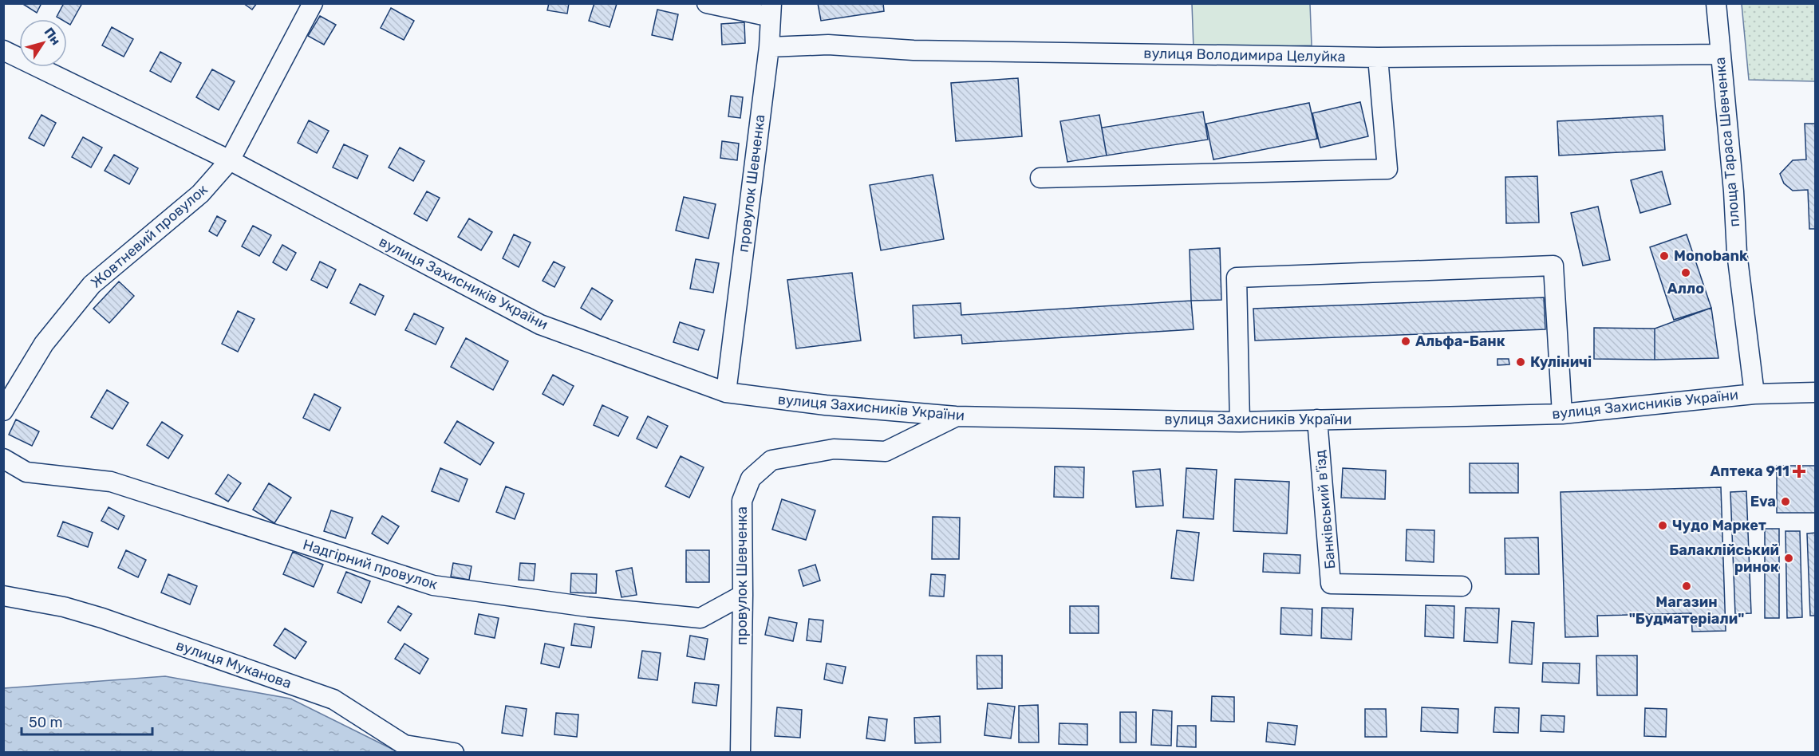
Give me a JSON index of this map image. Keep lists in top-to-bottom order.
{
  "streets": {
    "street": [
      "вулиця Володимира Целуйка",
      "площа Тараса Шевченка",
      "провулок Шевченка",
      "Жовтневий провулок",
      "вулиця Захисників України",
      "Банківський в'їзд",
      "Надгірний провулок",
      "вулиця Муканова"
    ]
  },
  "crossings": [
    ["вулиця Володимира Целуйка", "площа Тараса Шевченка"],
    ["вулиця Володимира Целуйка", "провулок Шевченка"],
    ["площа Тараса Шевченка", "вулиця Захисників України"],
    ["провулок Шевченка", "вулиця Захисників України"],
    ["провулок Шевченка", "Надгірний провулок"],
    ["Жовтневий провулок", "вулиця Захисників України"],
    ["вулиця Захисників України", "Банківський в'їзд"]
  ],
  "places": {
    "other": [
      "Monobank",
      "Алло",
      "Альфа-Банк",
      "Куліничі",
      "Eva",
      "Чудо Маркет",
      "Балаклійський ринок",
      "Магазин \"Будматеріали\""
    ],
    "health": ["Аптека 911"]
  },
  "scale_bar": "50 m",
  "north": "top right"
}
